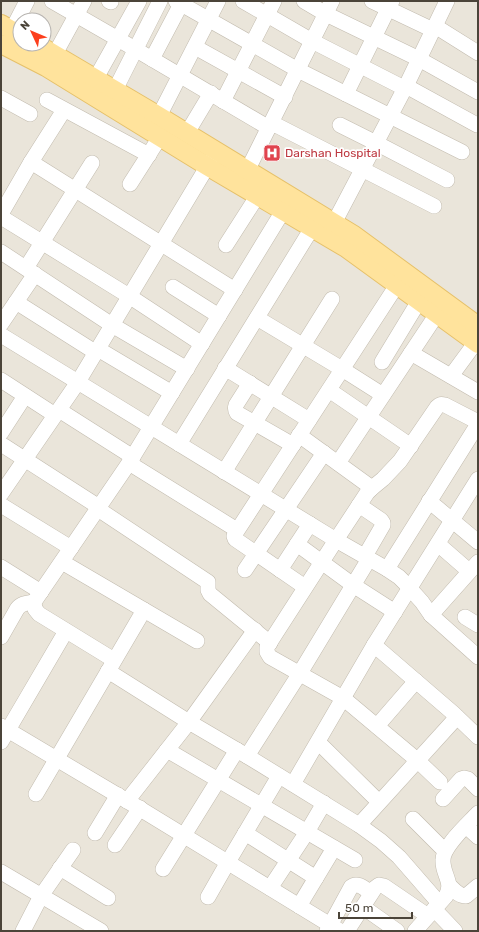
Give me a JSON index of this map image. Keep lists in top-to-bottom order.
{
  "places": {
    "hospital": ["Darshan Hospital"]
  },
  "scale_bar": "50 m",
  "north": "top left"
}
